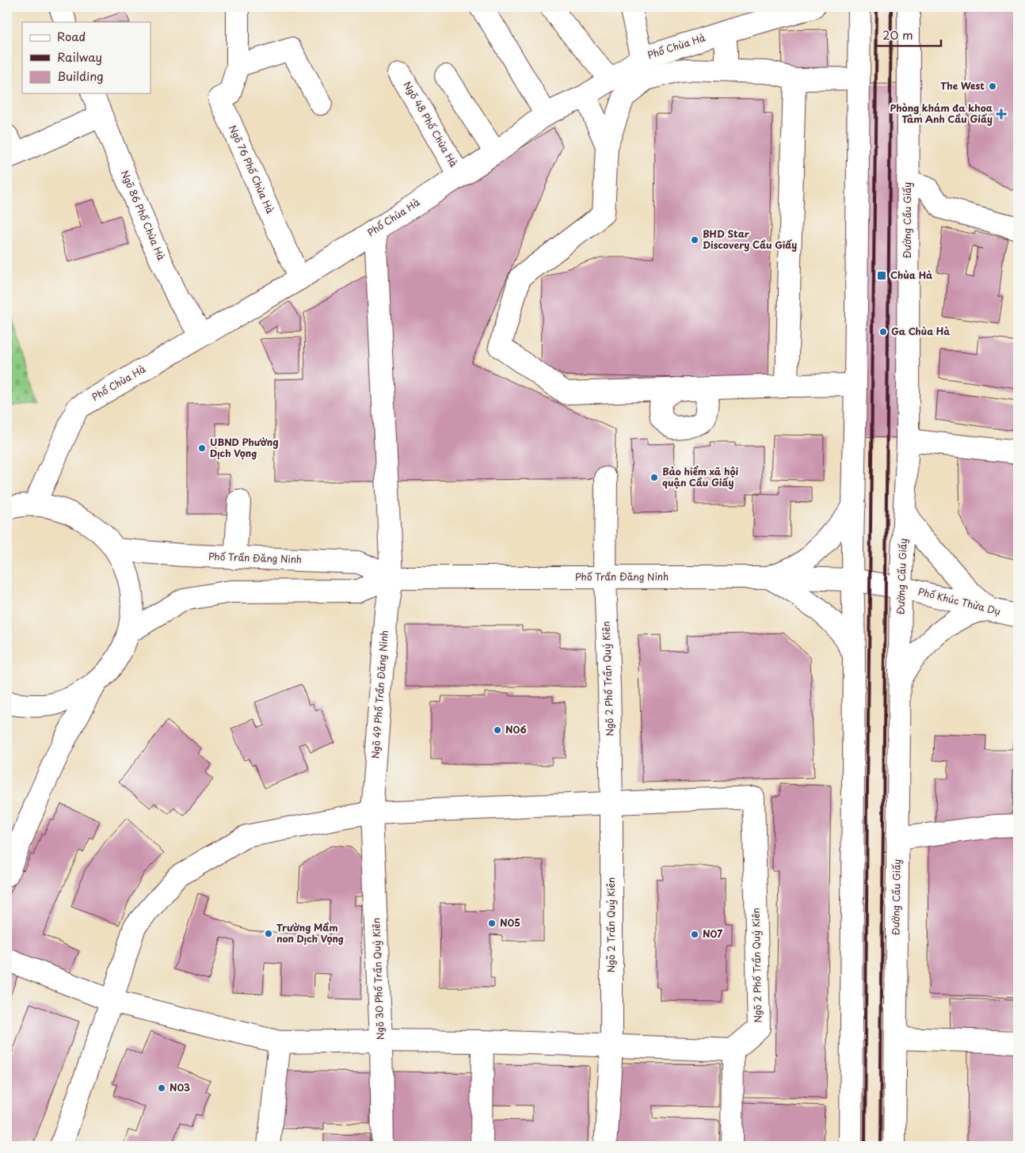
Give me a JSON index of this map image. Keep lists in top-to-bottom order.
{
  "streets": {
    "street": [
      "Phố Chùa Hà",
      "Ngõ 48 Phố Chùa Hà",
      "Ngõ 76 Phố Chùa Hà",
      "Ngõ 86 Phố Chùa Hà",
      "Đường Cầu Giấy",
      "Phố Trần Đăng Ninh",
      "Phố Khúc Thừa Dụ",
      "Ngõ 2 Phố Trần Quý Kiên",
      "Ngõ 49 Phố Trần Đăng Ninh",
      "Ngõ 2 Trần Quý Kiên",
      "Ngõ 30 Phố Trần Quý Kiên"
    ]
  },
  "crossings": [
    ["Phố Chùa Hà", "Ngõ 48 Phố Chùa Hà"],
    ["Phố Chùa Hà", "Ngõ 76 Phố Chùa Hà"],
    ["Phố Chùa Hà", "Ngõ 86 Phố Chùa Hà"],
    ["Phố Chùa Hà", "Ngõ 49 Phố Trần Đăng Ninh"],
    ["Đường Cầu Giấy", "Phố Khúc Thừa Dụ"],
    ["Phố Trần Đăng Ninh", "Phố Khúc Thừa Dụ"],
    ["Phố Trần Đăng Ninh", "Ngõ 2 Phố Trần Quý Kiên"],
    ["Phố Trần Đăng Ninh", "Ngõ 49 Phố Trần Đăng Ninh"],
    ["Ngõ 2 Phố Trần Quý Kiên", "Ngõ 2 Trần Quý Kiên"],
    ["Ngõ 49 Phố Trần Đăng Ninh", "Ngõ 30 Phố Trần Quý Kiên"]
  ],
  "places": {
    "other": [
      "The West",
      "BHD Star Discovery Cầu Giấy",
      "Ga Chùa Hà",
      "UBND Phường Dịch Vọng",
      "Bảo hiểm xã hội quận Cầu Giấy",
      "N06",
      "N05",
      "Trường Mầm non Dịch Vọng",
      "N07",
      "N03"
    ],
    "health": ["Phòng khám đa khoa Tâm Anh Cầu Giấy"],
    "transit": ["Chùa Hà"]
  },
  "legend": ["Road", "Railway", "Building"],
  "scale_bar": "20 m"
}
